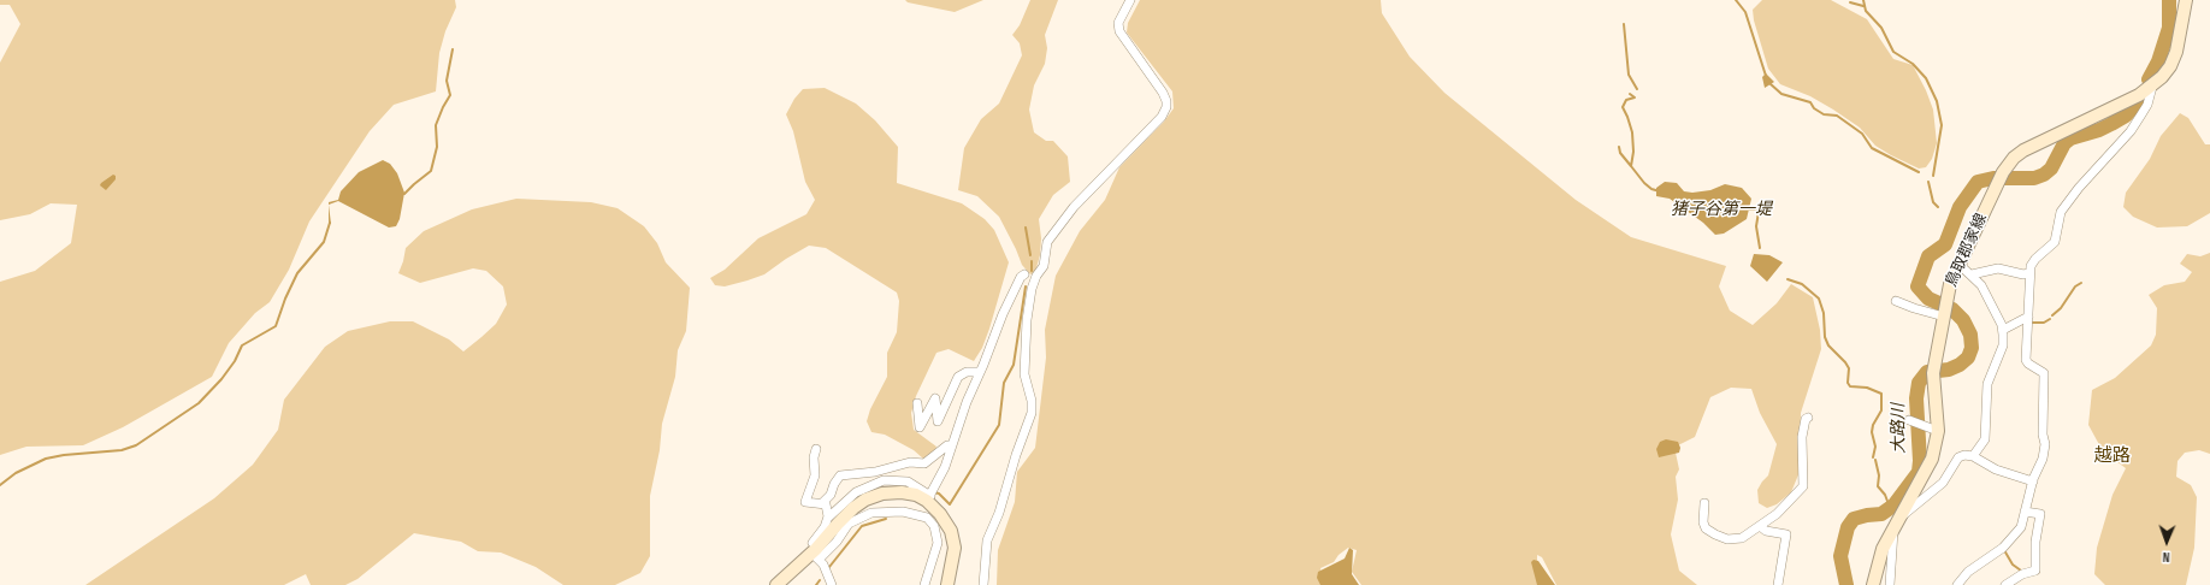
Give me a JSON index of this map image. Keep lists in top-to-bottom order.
{
  "streets": {
    "main road": ["鳥取郡家線"]
  },
  "districts": ["越路"],
  "water": ["猪子谷第一堤", "大路川"],
  "north": "bottom"
}
